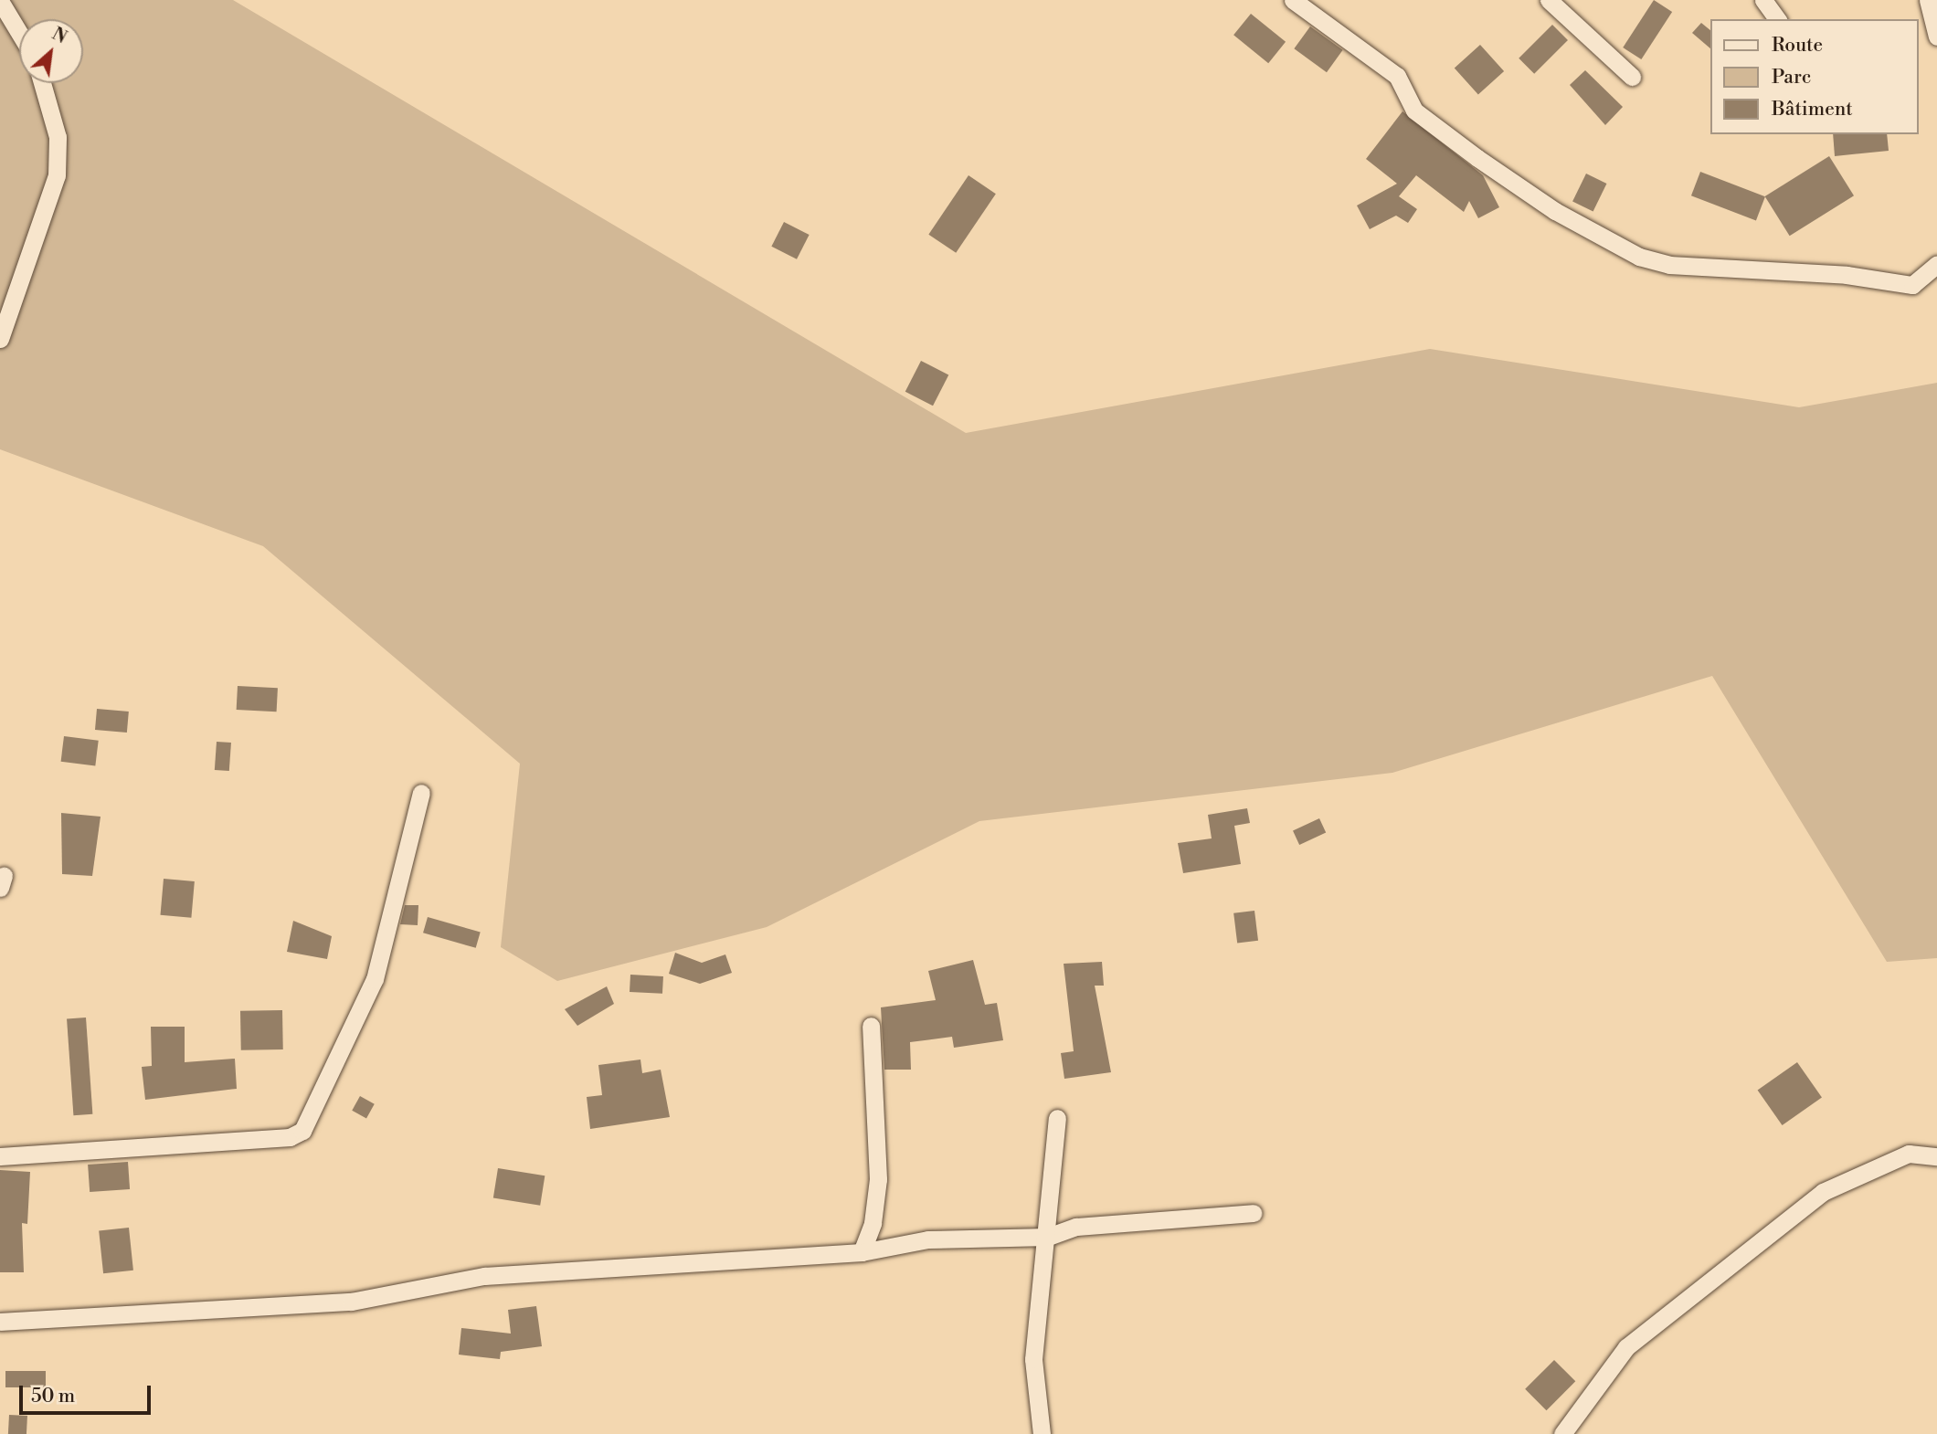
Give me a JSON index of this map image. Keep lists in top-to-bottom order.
{
  "legend": ["Route", "Parc", "Bâtiment"],
  "scale_bar": "50 m",
  "north": "top right"
}
